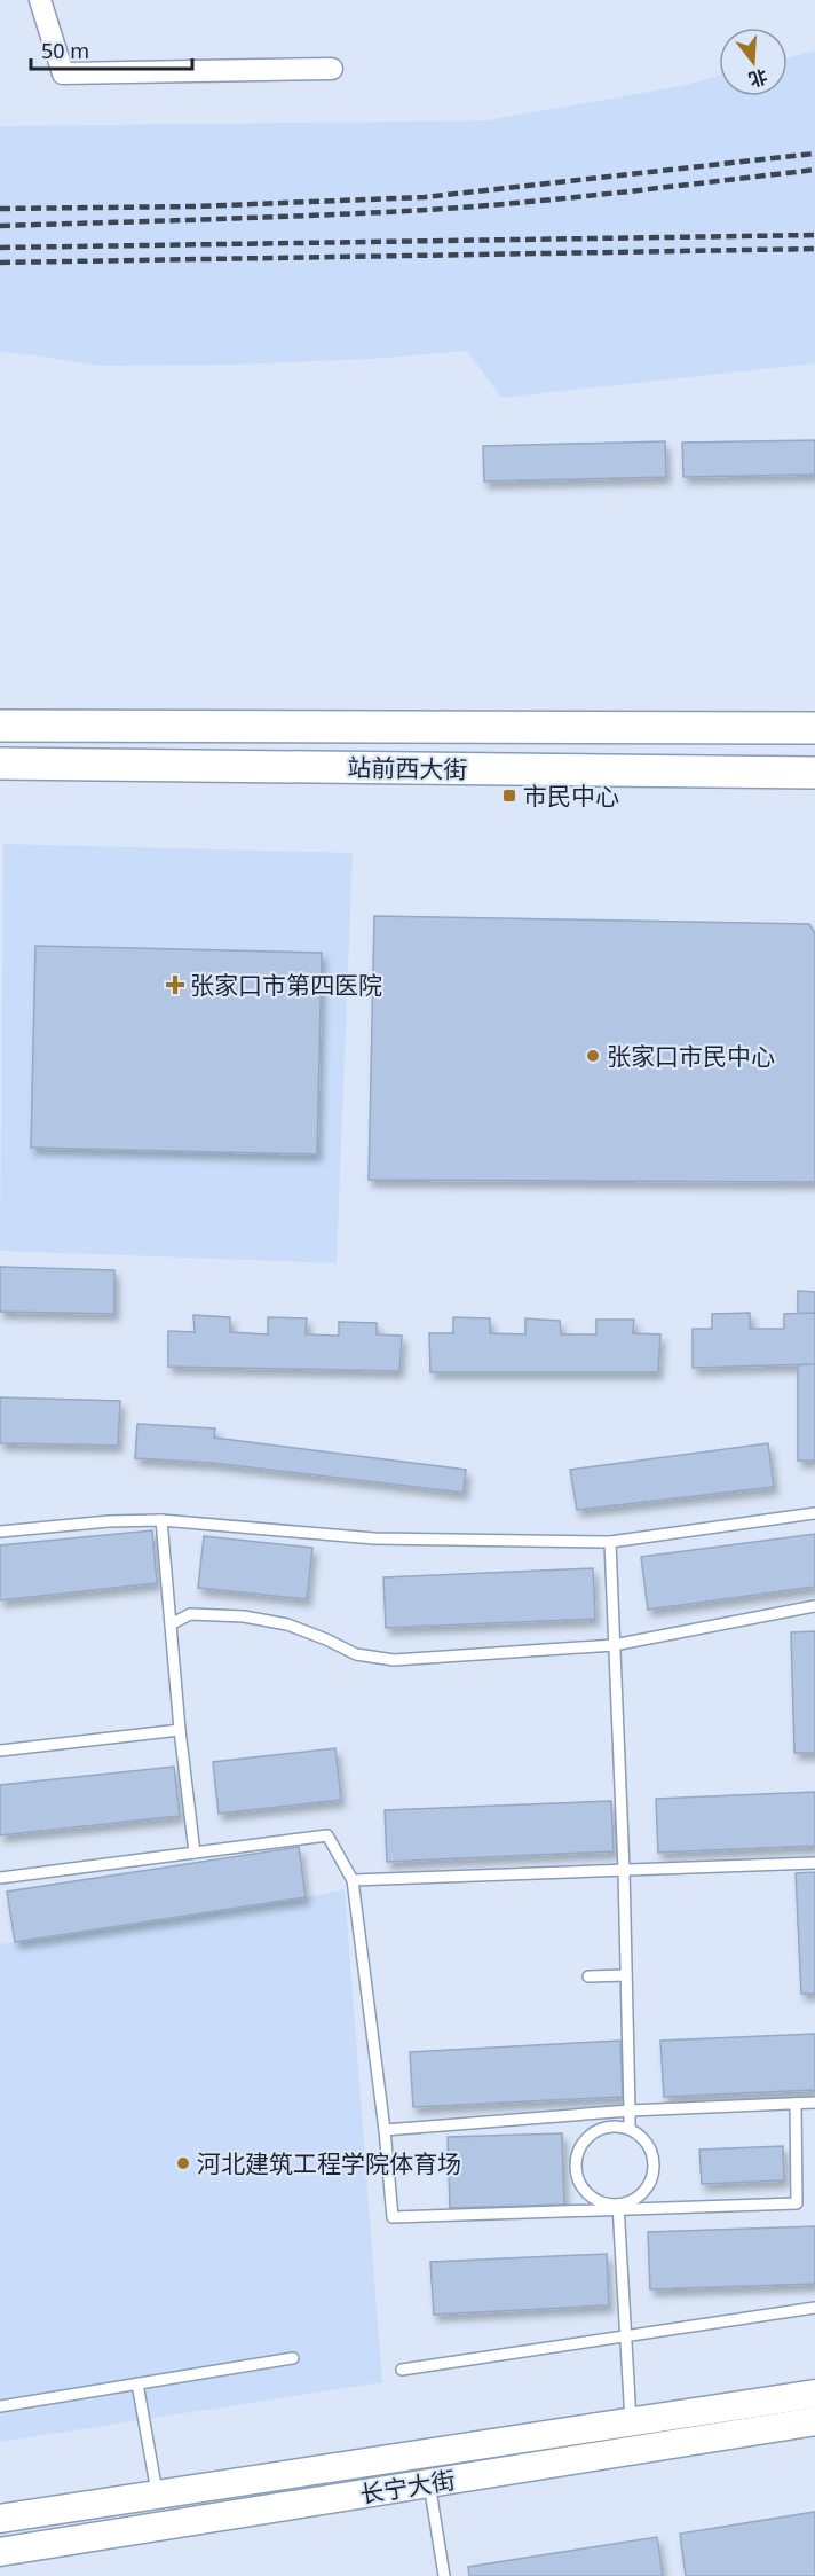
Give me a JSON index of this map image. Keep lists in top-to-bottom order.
{
  "streets": {
    "main road": ["站前西大街", "长宁大街"]
  },
  "places": {
    "transit": ["市民中心"],
    "health": ["张家口市第四医院"],
    "other": ["张家口市民中心", "河北建筑工程学院体育场"]
  },
  "scale_bar": "50 m",
  "north": "bottom"
}
